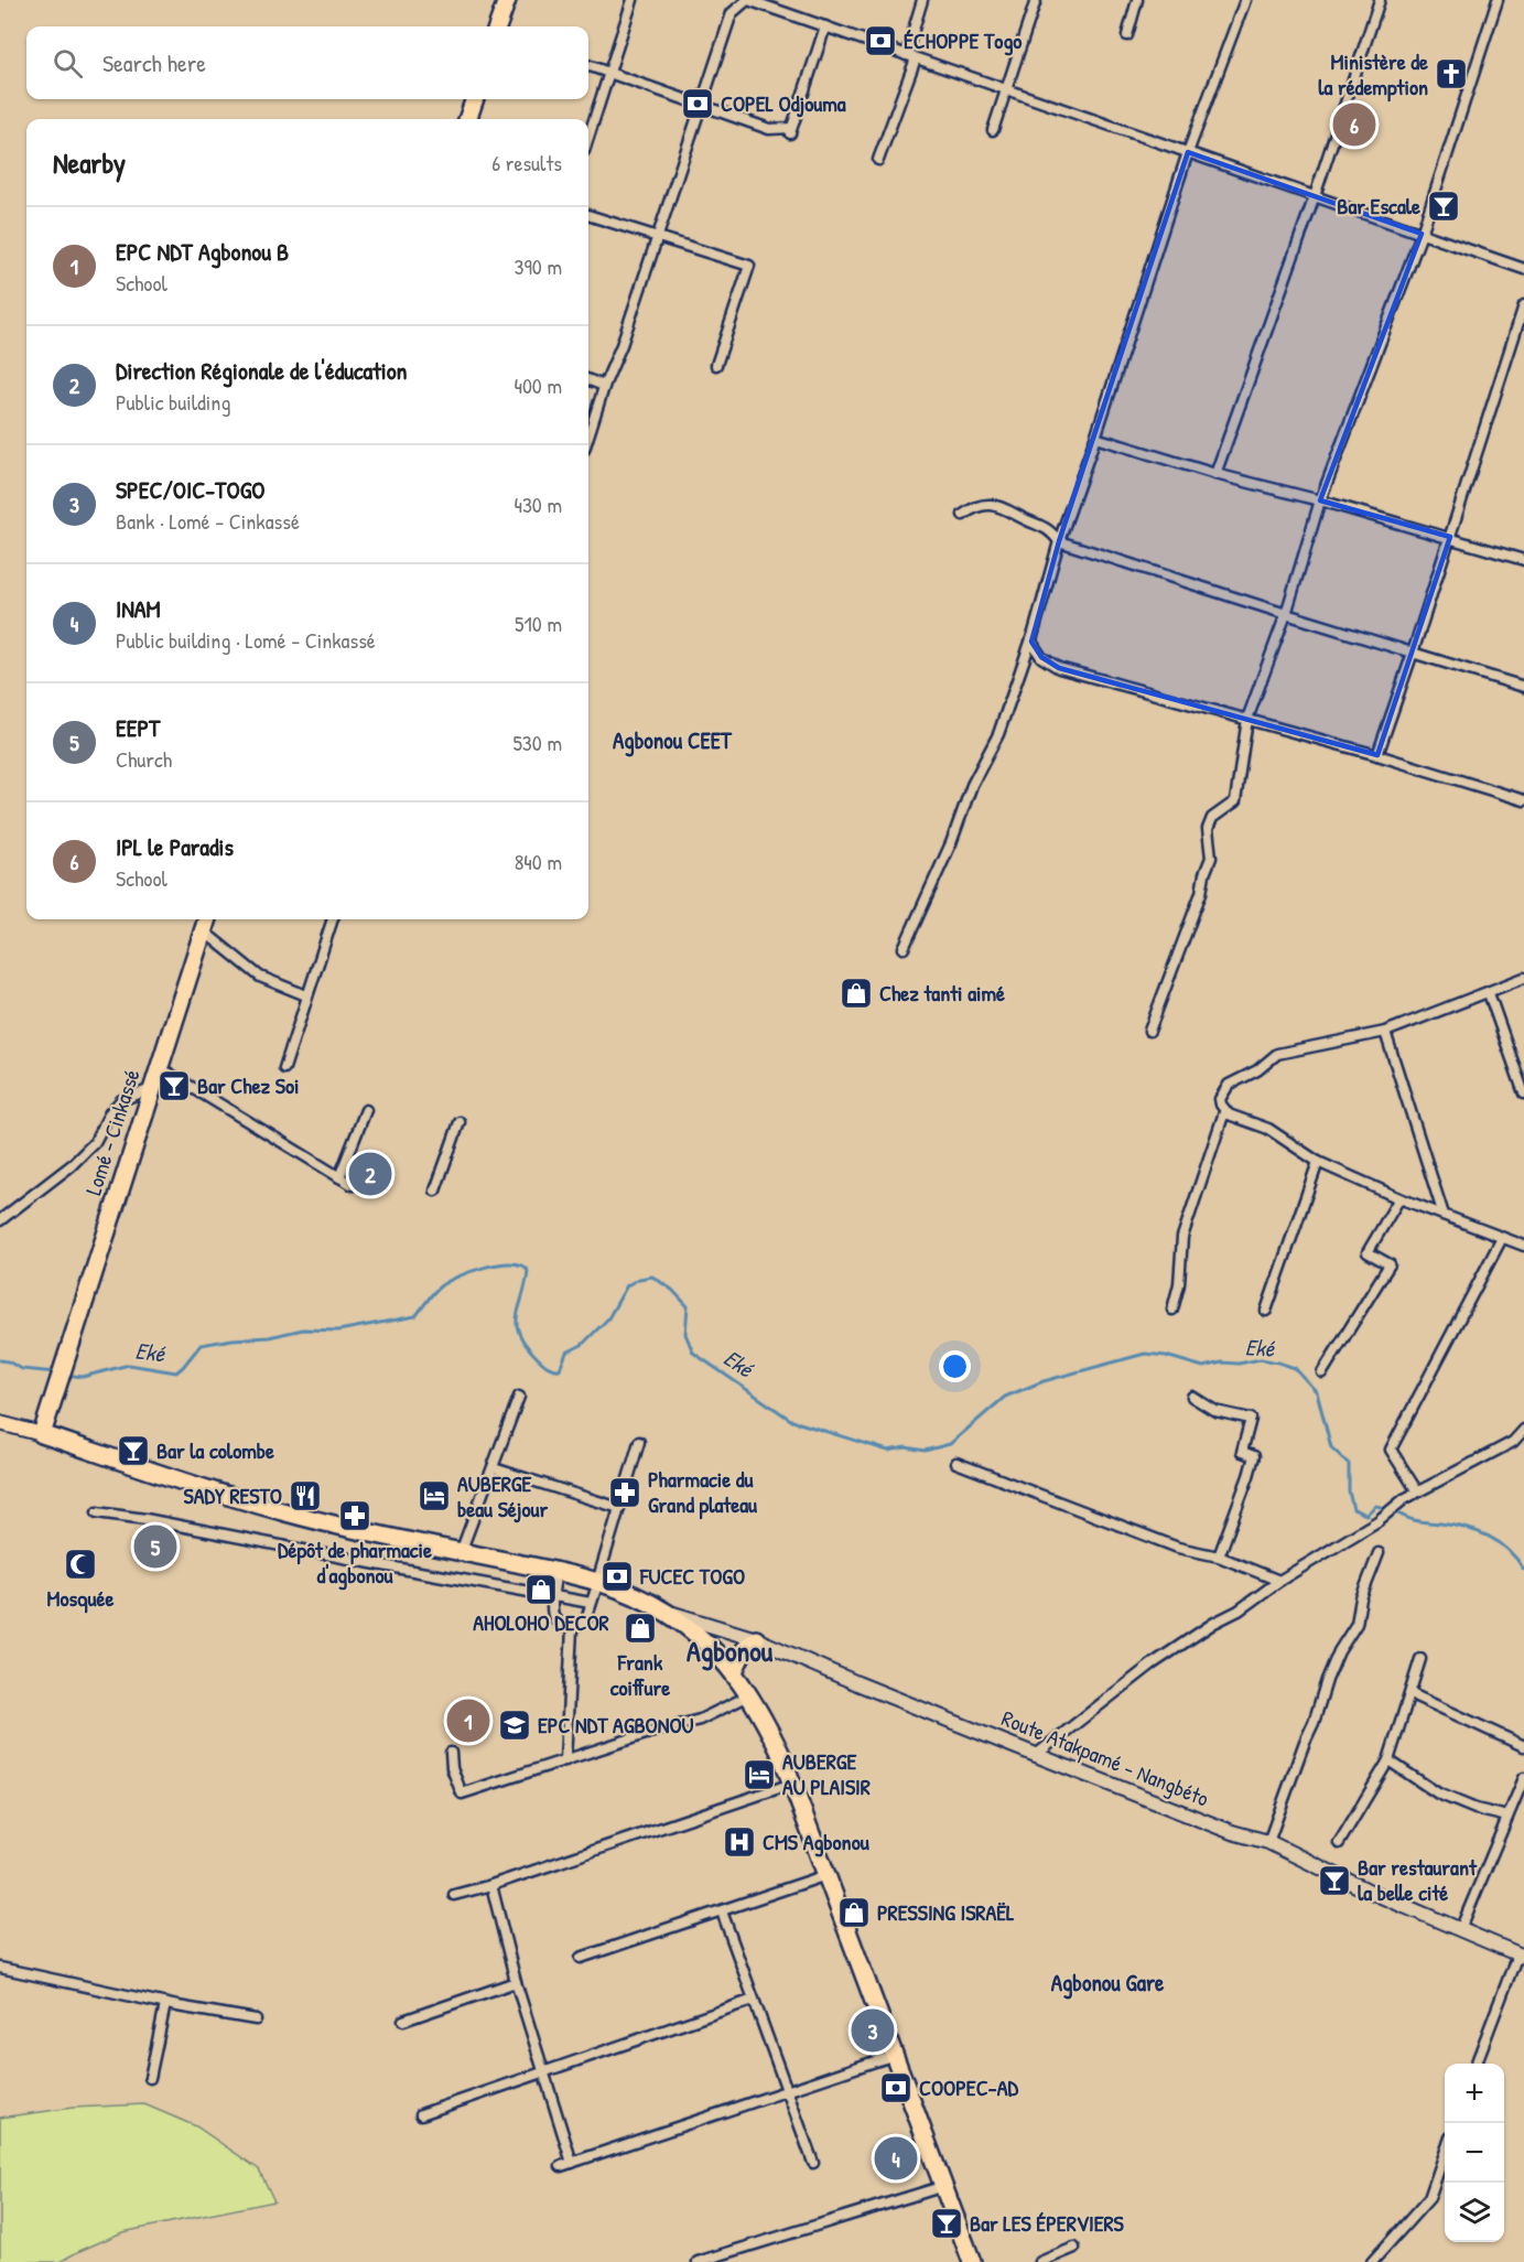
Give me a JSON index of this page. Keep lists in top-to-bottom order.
{
  "streets": {
    "highway": ["Lomé - Cinkassé"],
    "main road": ["Route Atakpamé - Nangbéto"]
  },
  "districts": ["Agbonou CEET", "Agbonou", "Agbonou Gare"],
  "water": ["Eké"],
  "places": {
    "bank": [
      "ÉCHOPPE Togo",
      "COPEL Odjouma",
      "FUCEC TOGO",
      "COOPEC-AD"
    ],
    "church": ["Ministère de la rédemption"],
    "bar": [
      "Bar Escale",
      "Bar Chez Soi",
      "Bar la colombe",
      "Bar restaurant la belle cité",
      "Bar LES ÉPERVIERS"
    ],
    "shop": [
      "Chez tanti aimé",
      "AHOLOHO DECOR",
      "Frank coiffure",
      "PRESSING ISRAËL"
    ],
    "pharmacy": ["Pharmacie du Grand plateau", "Dépôt de pharmacie d'agbonou"],
    "restaurant": ["SADY RESTO"],
    "hotel": ["AUBERGE beau Séjour", "AUBERGE AU PLAISIR"],
    "mosque": ["Mosquée"],
    "school or university": ["EPC NDT AGBONOU"],
    "hospital": ["CMS Agbonou"]
  },
  "page": {
    "search": "Search here",
    "pins": [
      "6",
      "2",
      "5",
      "1",
      "3",
      "4"
    ],
    "heading": ["Nearby", "6 results"],
    "list": [
      {
        "mark": "1",
        "name": "EPC NDT Agbonou B",
        "note": "School",
        "value": "390 m"
      },
      {
        "mark": "2",
        "name": "Direction Régionale de l'éducation",
        "note": "Public building",
        "value": "400 m"
      },
      {
        "mark": "3",
        "name": "SPEC/OIC-TOGO",
        "note": "Bank · Lomé - Cinkassé",
        "value": "430 m"
      },
      {
        "mark": "4",
        "name": "INAM",
        "note": "Public building · Lomé - Cinkassé",
        "value": "510 m"
      },
      {
        "mark": "5",
        "name": "EEPT",
        "note": "Church",
        "value": "530 m"
      },
      {
        "mark": "6",
        "name": "IPL le Paradis",
        "note": "School",
        "value": "840 m"
      }
    ],
    "map_buttons": ["+", "−"]
  }
}
